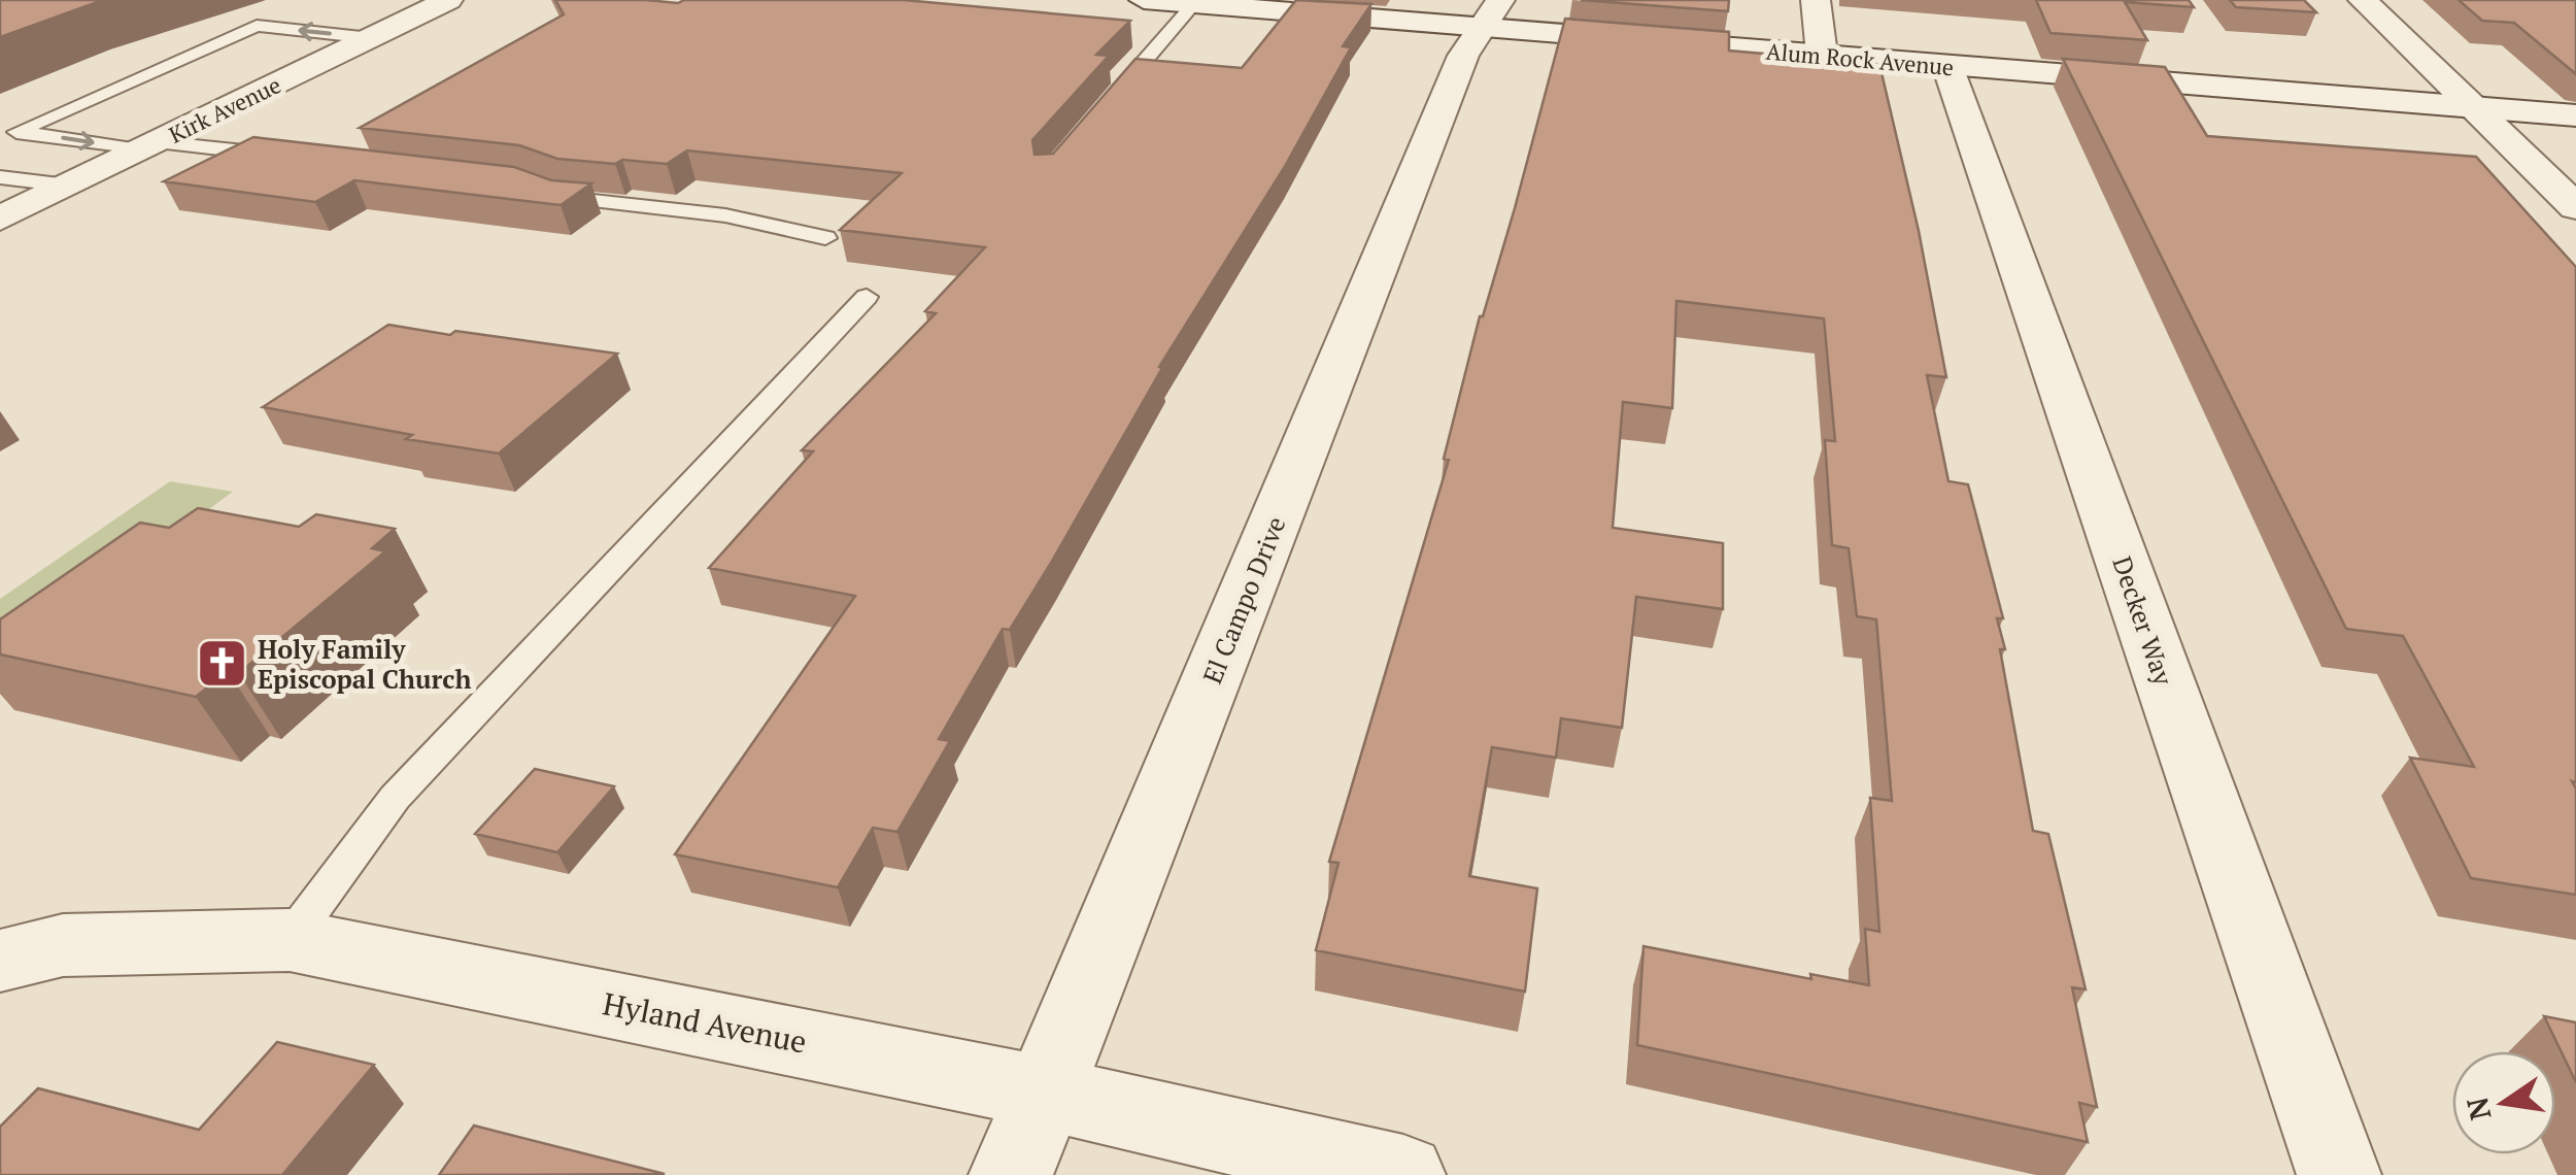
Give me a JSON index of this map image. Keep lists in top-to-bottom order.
{
  "streets": {
    "street": [
      "Alum Rock Avenue",
      "Kirk Avenue",
      "El Campo Drive",
      "Decker Way",
      "Hyland Avenue"
    ]
  },
  "crossings": [
    ["Alum Rock Avenue", "El Campo Drive"],
    ["Alum Rock Avenue", "Decker Way"],
    ["El Campo Drive", "Hyland Avenue"]
  ],
  "places": {
    "church": ["Holy Family Episcopal Church"]
  },
  "north": "left"
}
